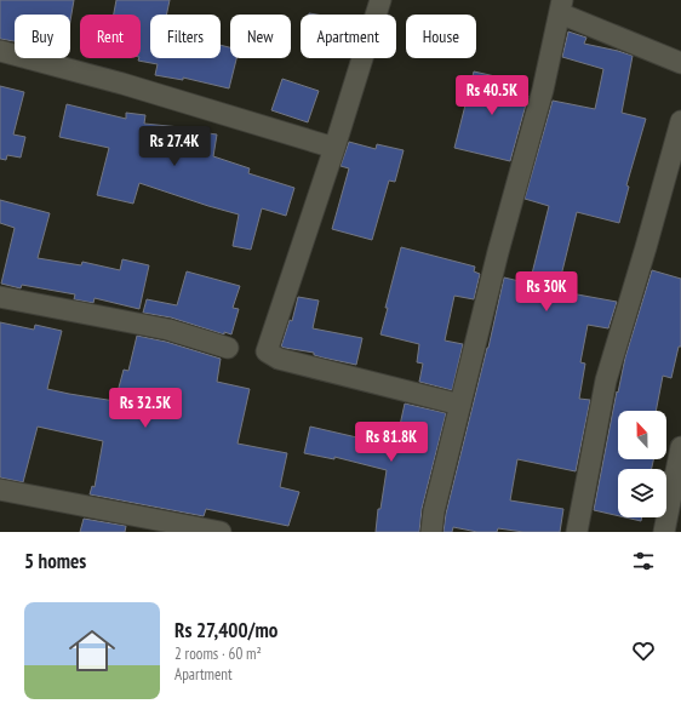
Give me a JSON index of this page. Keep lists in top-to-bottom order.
{
  "north": "top",
  "page": {
    "chip": [
      "Buy",
      "Rent",
      "Filters",
      "New",
      "Apartment",
      "House"
    ],
    "price": [
      "Rs 40.5K",
      "Rs 27.4K",
      "Rs 30K",
      "Rs 32.5K",
      "Rs 81.8K"
    ],
    "heading": "5 homes",
    "list": [
      {
        "name": "Rs 27,400/mo",
        "note": "2 rooms · 60 m² · Apartment"
      }
    ]
  }
}
